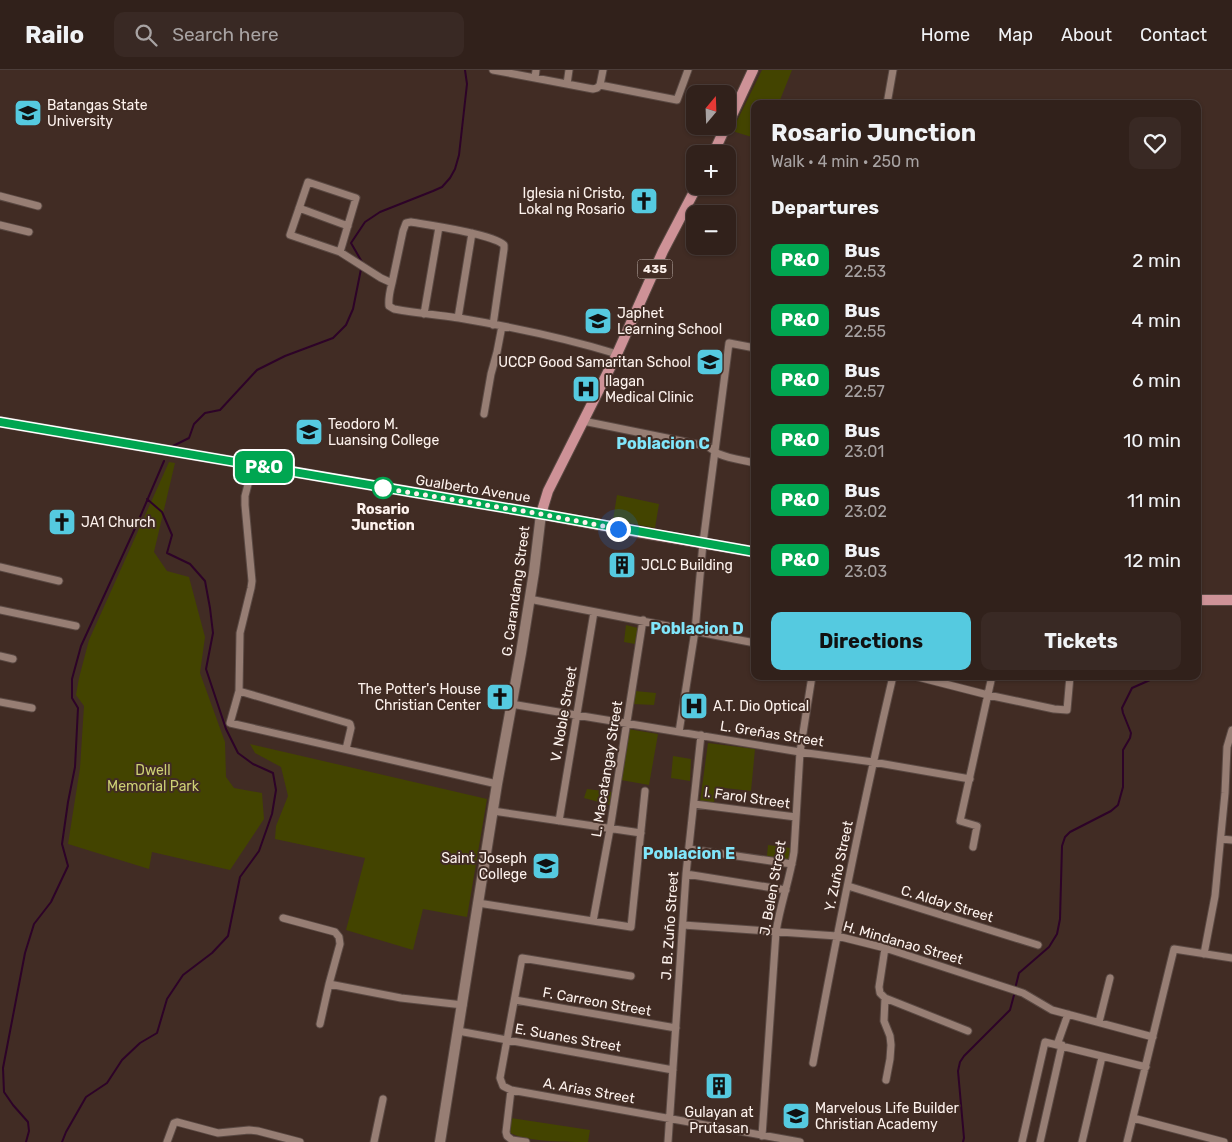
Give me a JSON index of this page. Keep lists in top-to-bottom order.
{
  "streets": {
    "main road": ["435", "Gualberto Avenue", "G. Carandang Street"],
    "street": [
      "V. Noble Street",
      "L. Greñas Street",
      "L. Macatangay Street",
      "I. Farol Street",
      "Y. Zuño Street",
      "J. Belen Street",
      "C. Alday Street",
      "J. B. Zuño Street",
      "H. Mindanao Street",
      "F. Carreon Street",
      "E. Suanes Street",
      "A. Arias Street"
    ]
  },
  "crossings": [
    ["Gualberto Avenue", "G. Carandang Street"],
    ["G. Carandang Street", "L. Greñas Street"],
    ["G. Carandang Street", "E. Suanes Street"],
    ["V. Noble Street", "L. Greñas Street"],
    ["L. Greñas Street", "L. Macatangay Street"],
    ["L. Greñas Street", "Y. Zuño Street"],
    ["L. Greñas Street", "J. Belen Street"],
    ["L. Greñas Street", "J. B. Zuño Street"],
    ["I. Farol Street", "J. Belen Street"],
    ["I. Farol Street", "J. B. Zuño Street"],
    ["Y. Zuño Street", "C. Alday Street"],
    ["Y. Zuño Street", "H. Mindanao Street"],
    ["J. Belen Street", "H. Mindanao Street"],
    ["J. Belen Street", "A. Arias Street"],
    ["J. B. Zuño Street", "H. Mindanao Street"],
    ["J. B. Zuño Street", "F. Carreon Street"],
    ["J. B. Zuño Street", "E. Suanes Street"],
    ["J. B. Zuño Street", "A. Arias Street"]
  ],
  "districts": ["Poblacion C", "Poblacion D", "Poblacion E"],
  "parks": ["Dwell Memorial Park"],
  "places": {
    "school or university": [
      "Batangas State University",
      "Japhet Learning School",
      "UCCP Good Samaritan School",
      "Teodoro M. Luansing College",
      "Saint Joseph College",
      "Marvelous Life Builder Christian Academy"
    ],
    "church": ["Iglesia ni Cristo, Lokal ng Rosario", "JA1 Church", "The Potter's House Christian Center"],
    "hospital": ["Ilagan Medical Clinic", "A.T. Dio Optical"],
    "other": ["Rosario Junction"],
    "building": ["JCLC Building", "Gulayan at Prutasan"]
  },
  "lines": ["bus line P&O"],
  "north": "top",
  "page": {
    "header": "Railo",
    "search": "Search here",
    "nav": [
      "Home",
      "Map",
      "About",
      "Contact"
    ],
    "on_map": "P&O",
    "map_buttons": ["+", "−"],
    "heading": [
      ["Rosario Junction", "Walk · 4 min · 250 m"],
      "Departures"
    ],
    "list": [
      {
        "mark": "P&O",
        "name": "Bus",
        "note": "22:53",
        "value": "2 min"
      },
      {
        "mark": "P&O",
        "name": "Bus",
        "note": "22:55",
        "value": "4 min"
      },
      {
        "mark": "P&O",
        "name": "Bus",
        "note": "22:57",
        "value": "6 min"
      },
      {
        "mark": "P&O",
        "name": "Bus",
        "note": "23:01",
        "value": "10 min"
      },
      {
        "mark": "P&O",
        "name": "Bus",
        "note": "23:02",
        "value": "11 min"
      },
      {
        "mark": "P&O",
        "name": "Bus",
        "note": "23:03",
        "value": "12 min"
      }
    ],
    "buttons": ["Directions", "Tickets"]
  }
}
